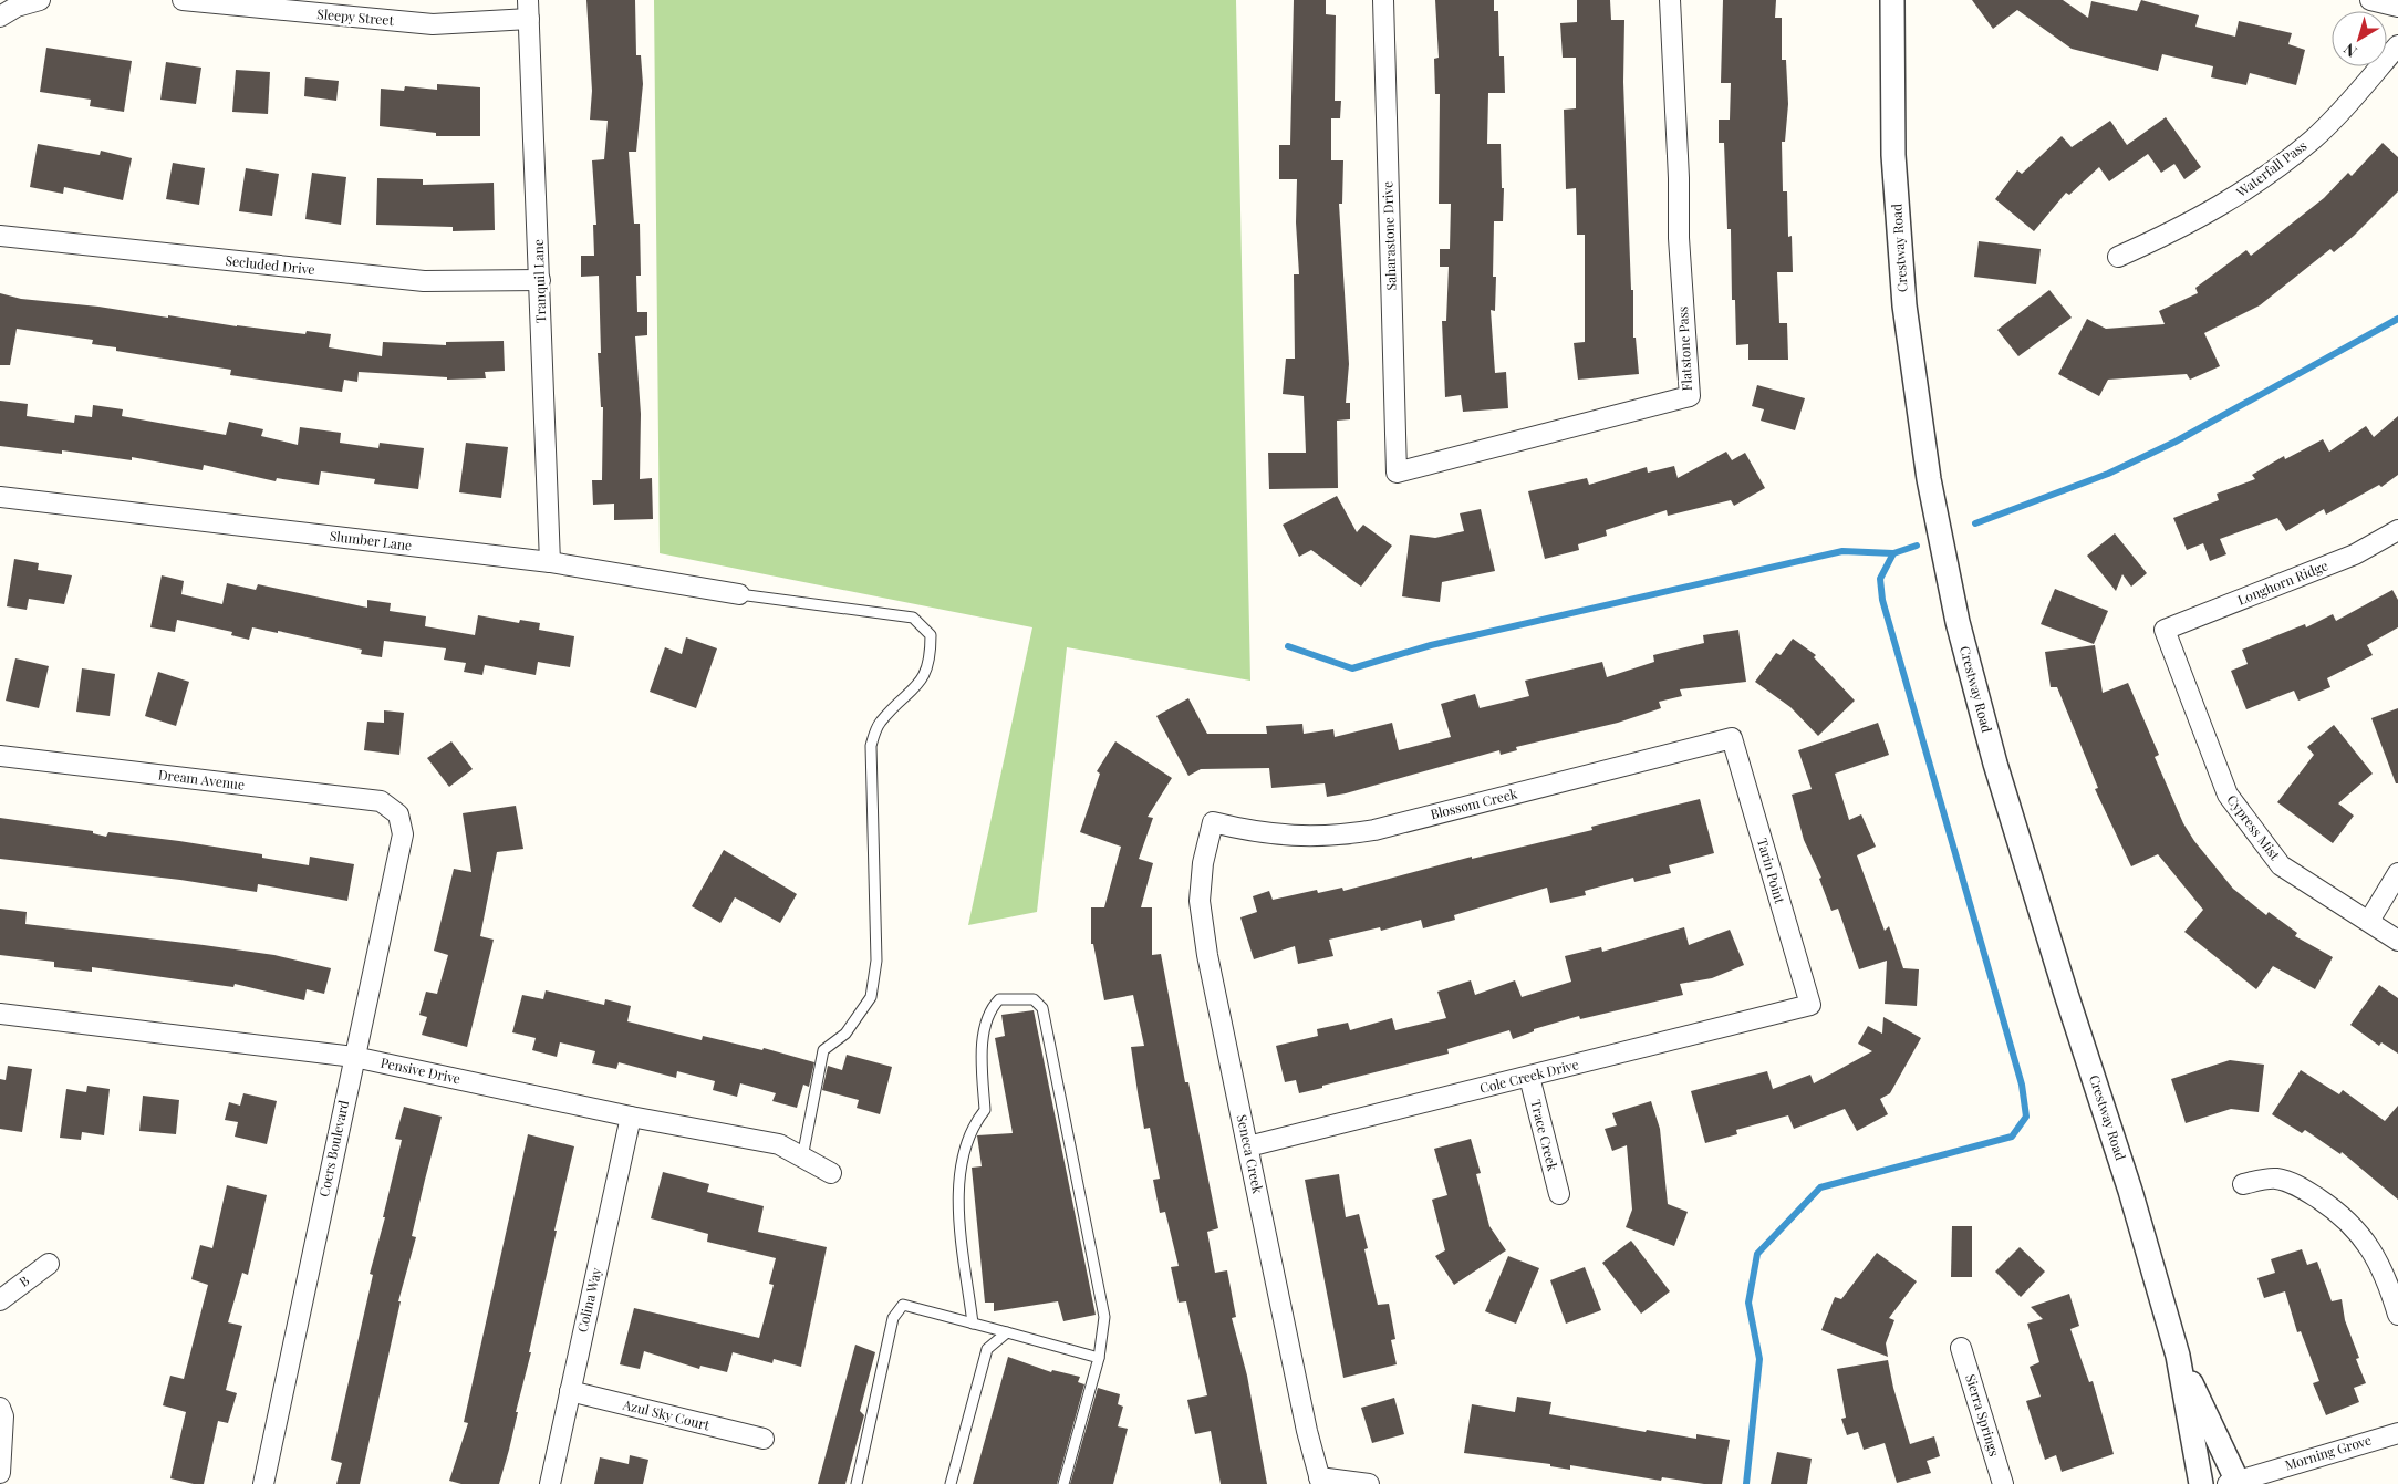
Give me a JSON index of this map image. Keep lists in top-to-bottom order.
{
  "streets": {
    "street": [
      "Sleepy Street",
      "Waterfall Pass",
      "Saharastone Drive",
      "Crestway Road",
      "Secluded Drive",
      "Tranquil Lane",
      "Flatstone Pass",
      "Slumber Lane",
      "Longhorn Ridge",
      "Dream Avenue",
      "Blossom Creek",
      "Cypress Mist",
      "Tarin Point",
      "Pensive Drive",
      "Cole Creek Drive",
      "Trace Creek",
      "Coers Boulevard",
      "Seneca Creek",
      "B",
      "Colina Way",
      "Azul Sky Court",
      "Sierra Springs",
      "Morning Grove"
    ]
  },
  "crossings": [
    ["Sleepy Street", "Tranquil Lane"],
    ["Saharastone Drive", "Flatstone Pass"],
    ["Crestway Road", "Morning Grove"],
    ["Secluded Drive", "Tranquil Lane"],
    ["Tranquil Lane", "Slumber Lane"],
    ["Longhorn Ridge", "Cypress Mist"],
    ["Dream Avenue", "Coers Boulevard"],
    ["Blossom Creek", "Tarin Point"],
    ["Blossom Creek", "Seneca Creek"],
    ["Tarin Point", "Cole Creek Drive"],
    ["Pensive Drive", "Coers Boulevard"],
    ["Pensive Drive", "Colina Way"],
    ["Cole Creek Drive", "Trace Creek"],
    ["Cole Creek Drive", "Seneca Creek"],
    ["Colina Way", "Azul Sky Court"]
  ],
  "north": "bottom left"
}
